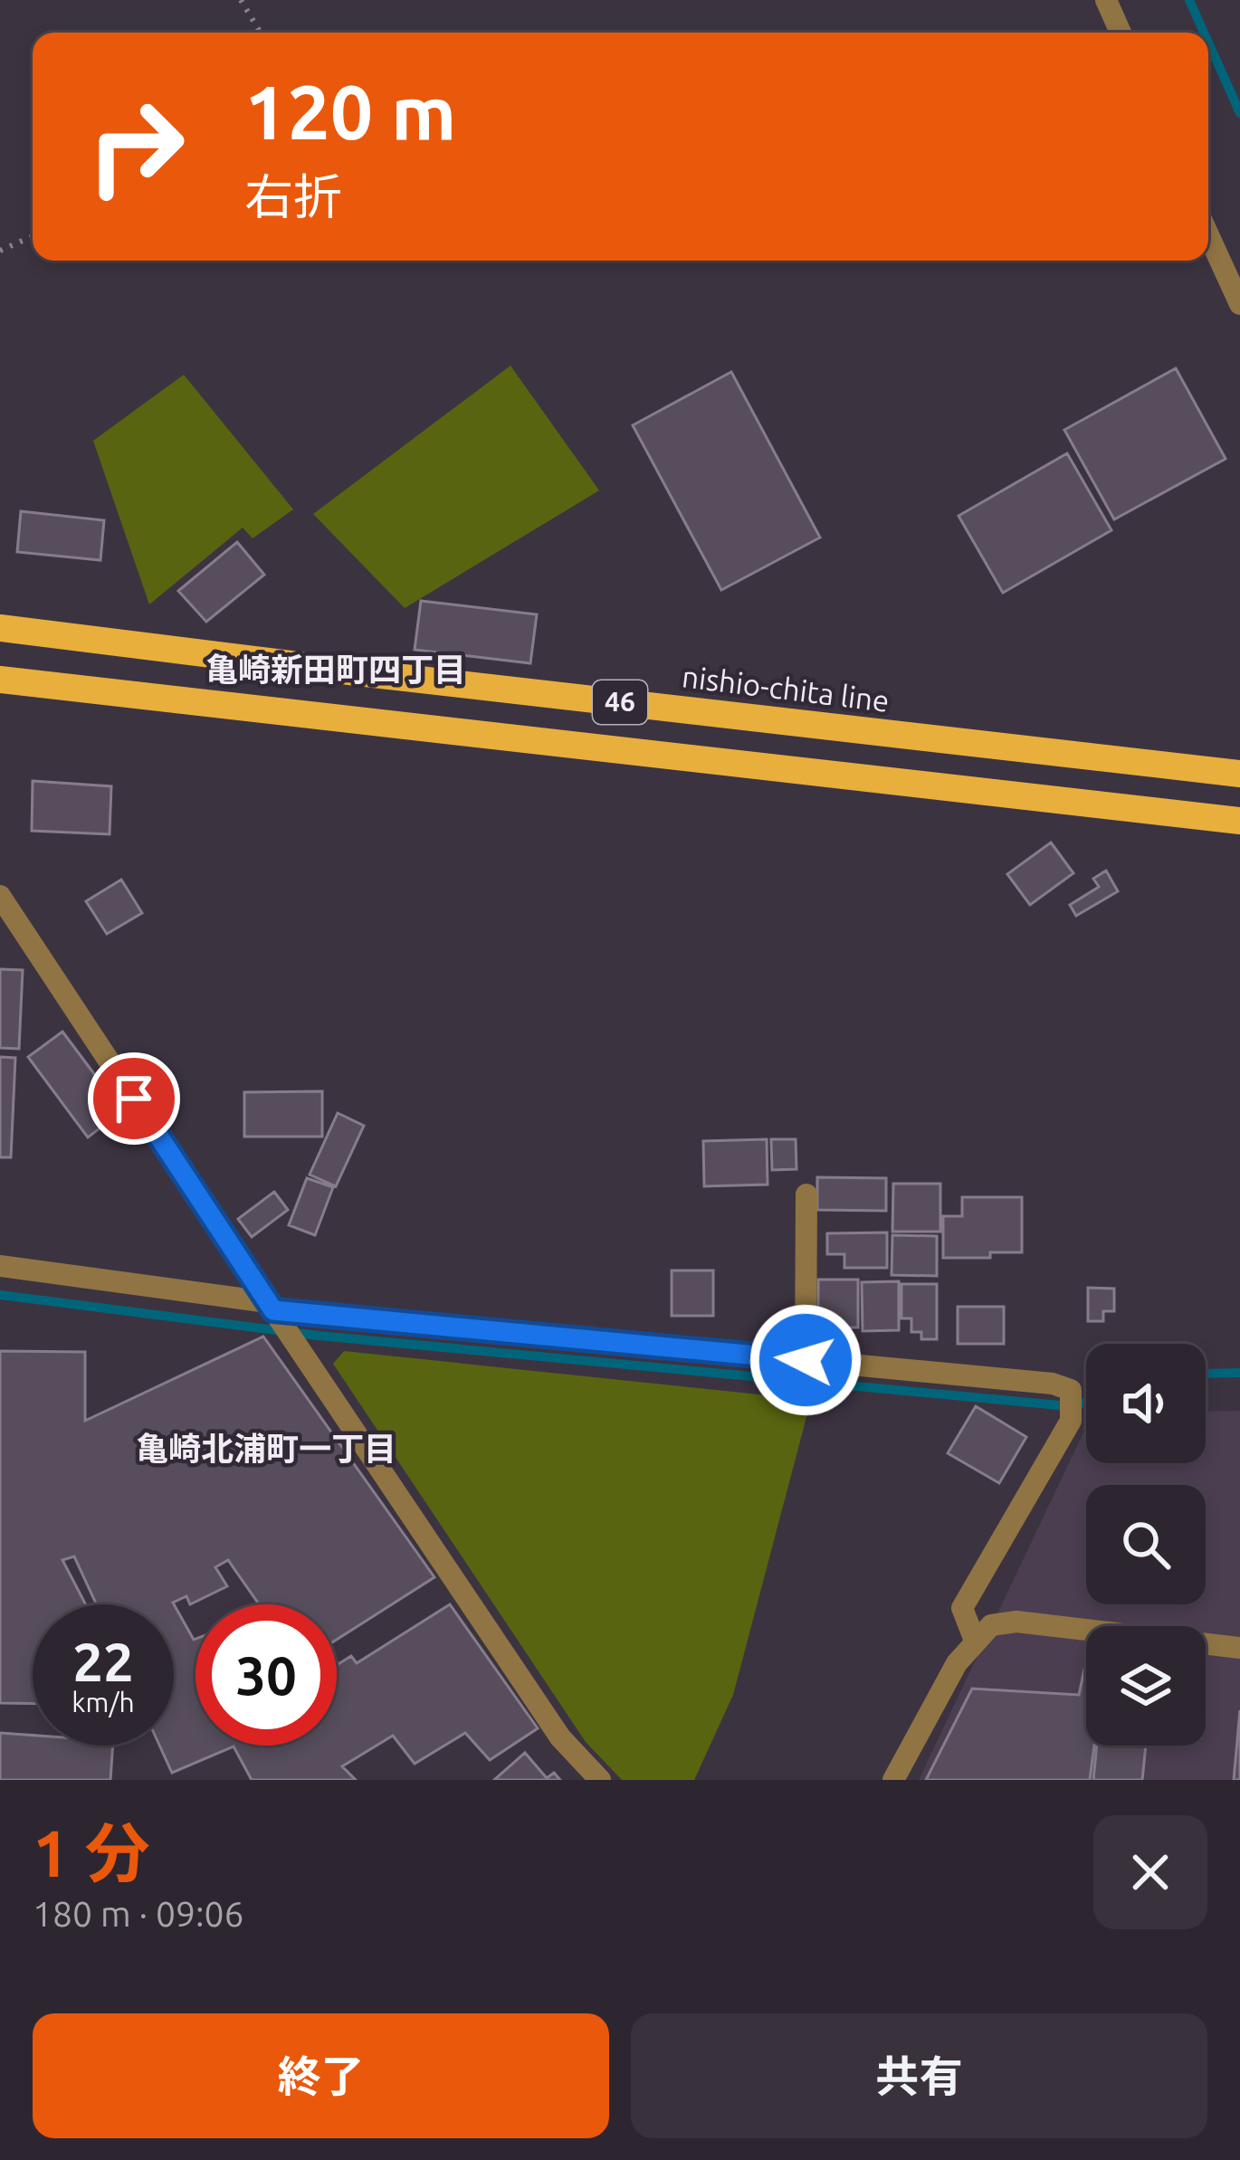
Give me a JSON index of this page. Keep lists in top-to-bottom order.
{
  "streets": {
    "main road": ["nishio-chita line", "46"]
  },
  "districts": ["亀崎新田町四丁目", "亀崎北浦町一丁目"],
  "page": {
    "turn": ["120 m", "右折"],
    "speed": "22 km/h",
    "limit": "30",
    "heading": ["1 分", "180 m · 09:06"],
    "buttons": ["終了", "共有"]
  }
}
